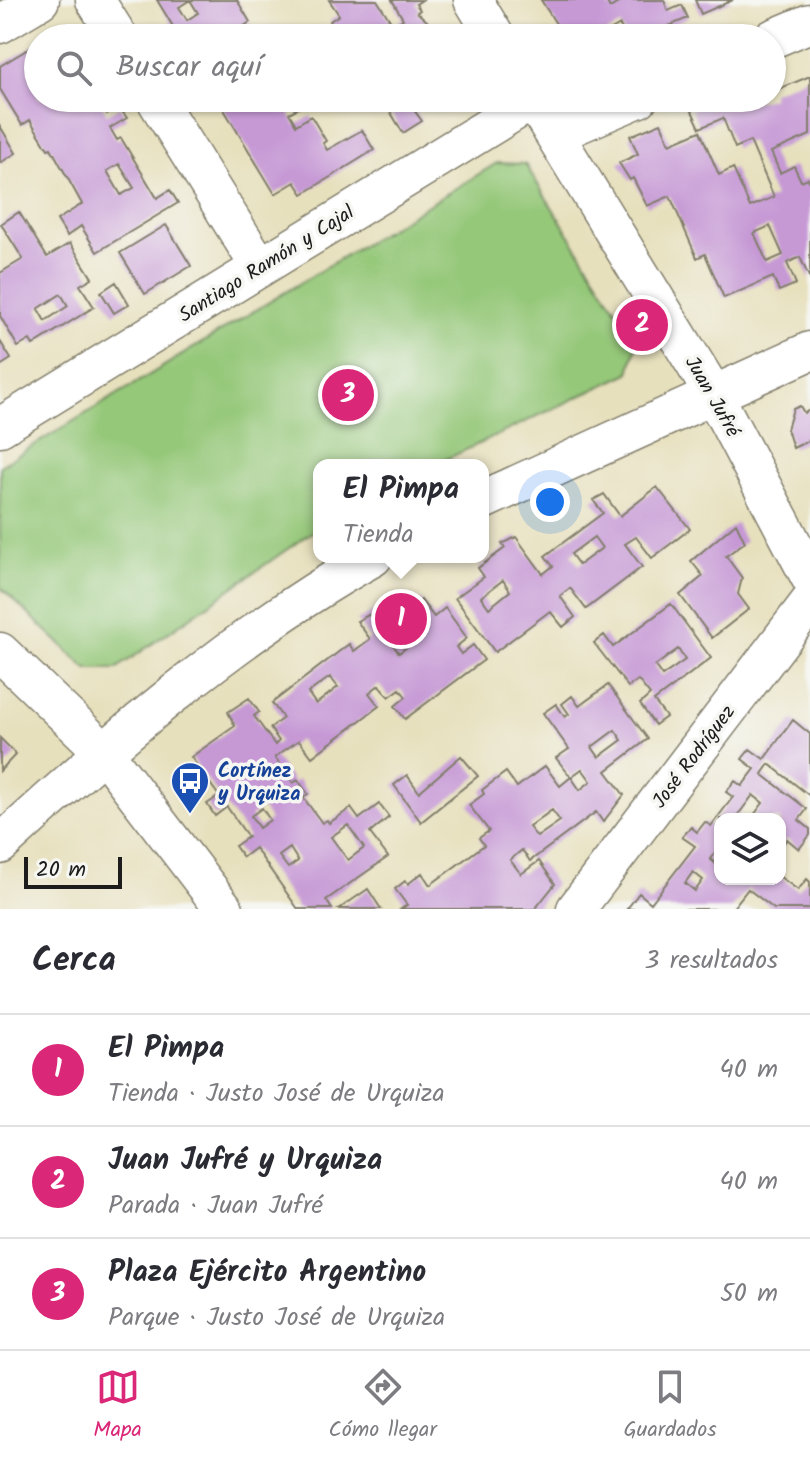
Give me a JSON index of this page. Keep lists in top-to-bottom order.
{
  "streets": {
    "street": ["Santiago Ramón y Cajal", "Juan Jufré", "José Rodríguez"]
  },
  "places": {
    "bus stop": ["Cortínez y Urquiza"]
  },
  "scale_bar": "20 m",
  "page": {
    "search": "Buscar aquí",
    "pins": ["2", "3", "1"],
    "popup": ["El Pimpa", "Tienda"],
    "scale": "20 m",
    "heading": ["Cerca", "3 resultados"],
    "list": [
      {
        "mark": "1",
        "name": "El Pimpa",
        "note": "Tienda · Justo José de Urquiza",
        "value": "40 m"
      },
      {
        "mark": "2",
        "name": "Juan Jufré y Urquiza",
        "note": "Parada · Juan Jufré",
        "value": "40 m"
      },
      {
        "mark": "3",
        "name": "Plaza Ejército Argentino",
        "note": "Parque · Justo José de Urquiza",
        "value": "50 m"
      }
    ],
    "nav": ["Mapa", "Cómo llegar", "Guardados"]
  }
}
